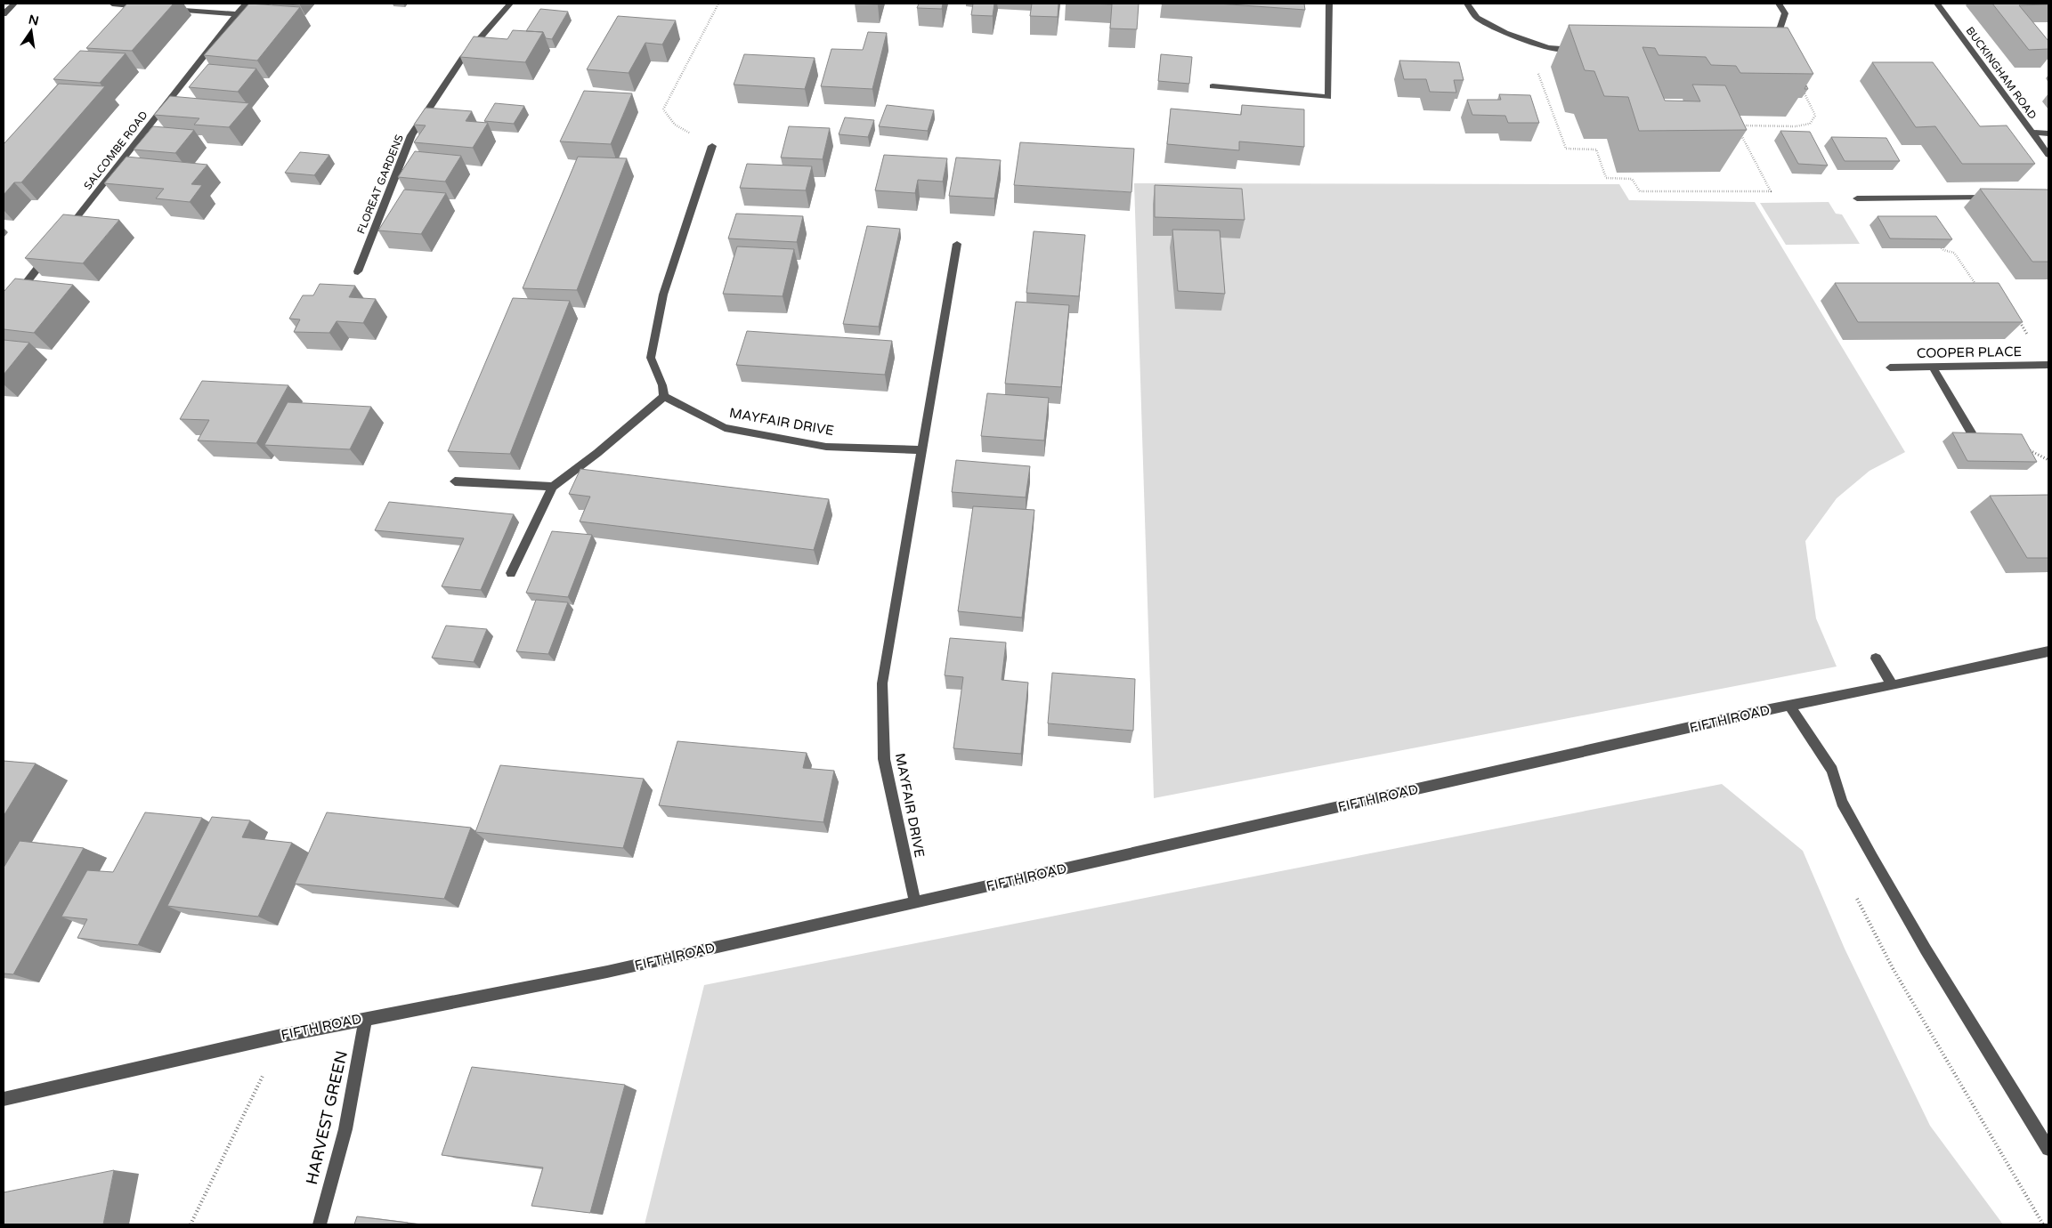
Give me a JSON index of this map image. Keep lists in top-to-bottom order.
{
  "streets": {
    "street": [
      "BUCKINGHAM ROAD",
      "SALCOMBE ROAD",
      "FLOREAT GARDENS",
      "COOPER PLACE",
      "MAYFAIR DRIVE",
      "FIFTH ROAD",
      "HARVEST GREEN"
    ]
  },
  "crossings": [
    ["MAYFAIR DRIVE", "FIFTH ROAD"],
    ["FIFTH ROAD", "HARVEST GREEN"]
  ],
  "north": "top"
}
